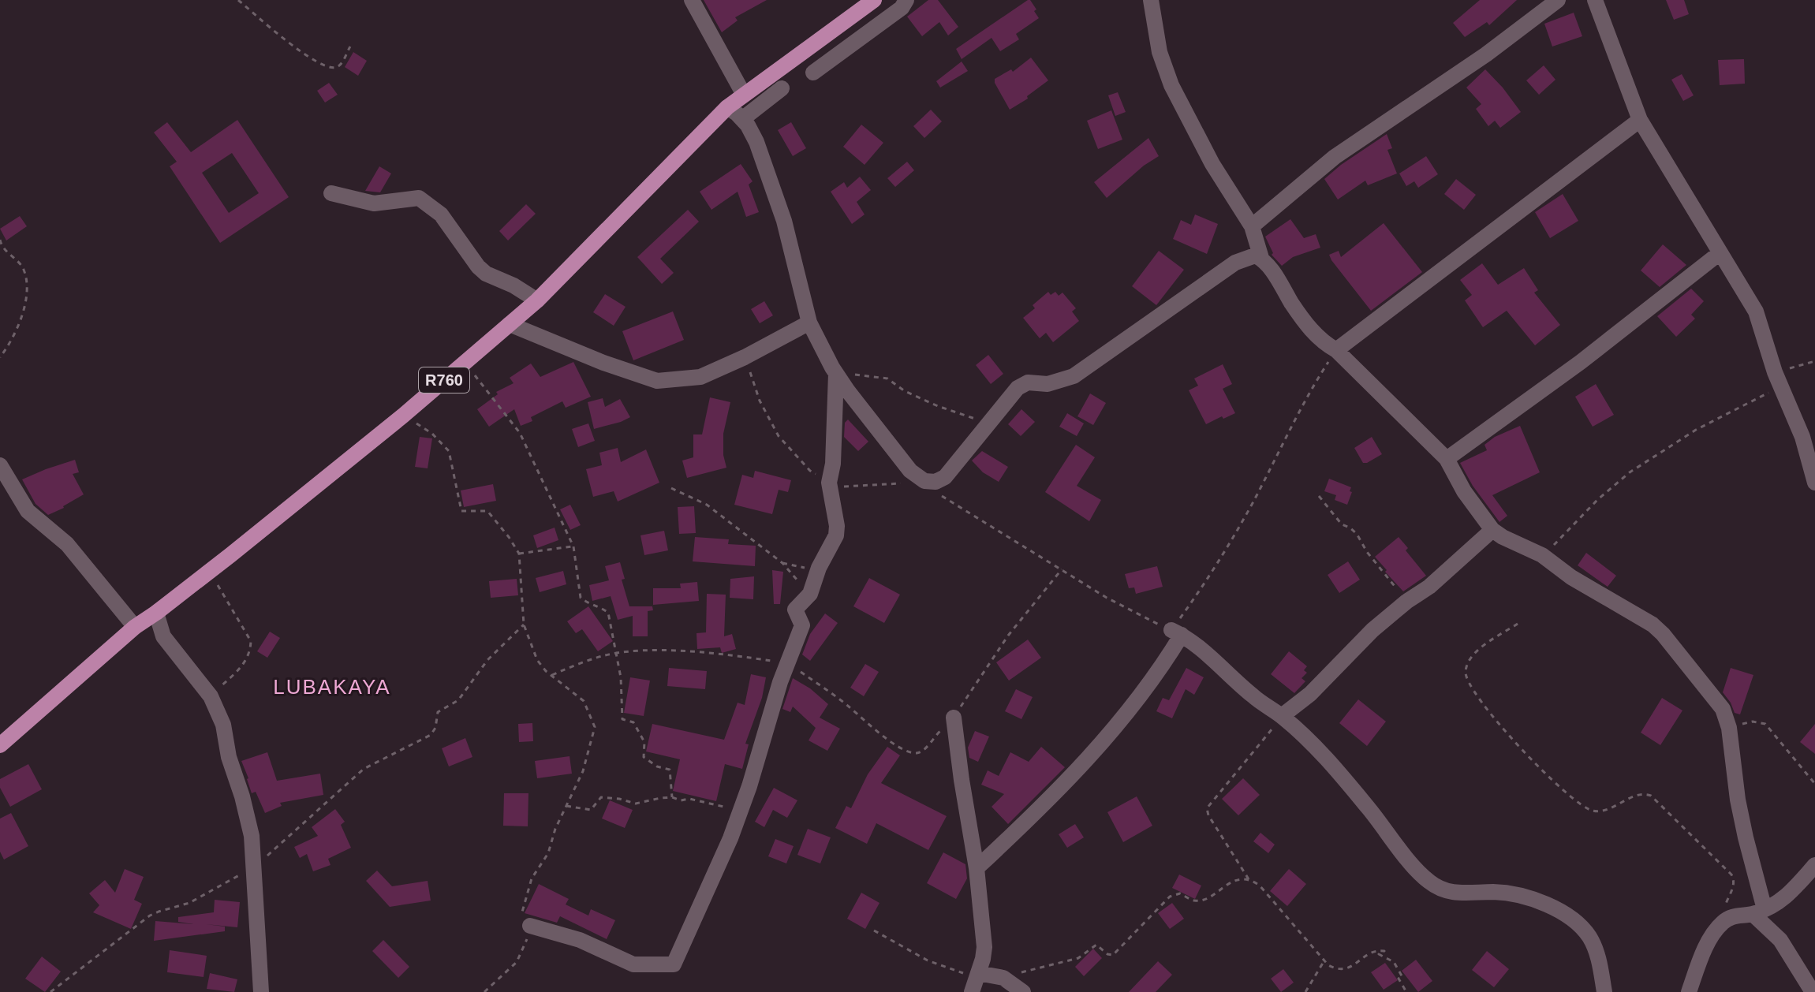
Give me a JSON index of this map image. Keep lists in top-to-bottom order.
{
  "streets": {
    "main road": ["R760"]
  },
  "districts": ["LUBAKAYA"]
}
